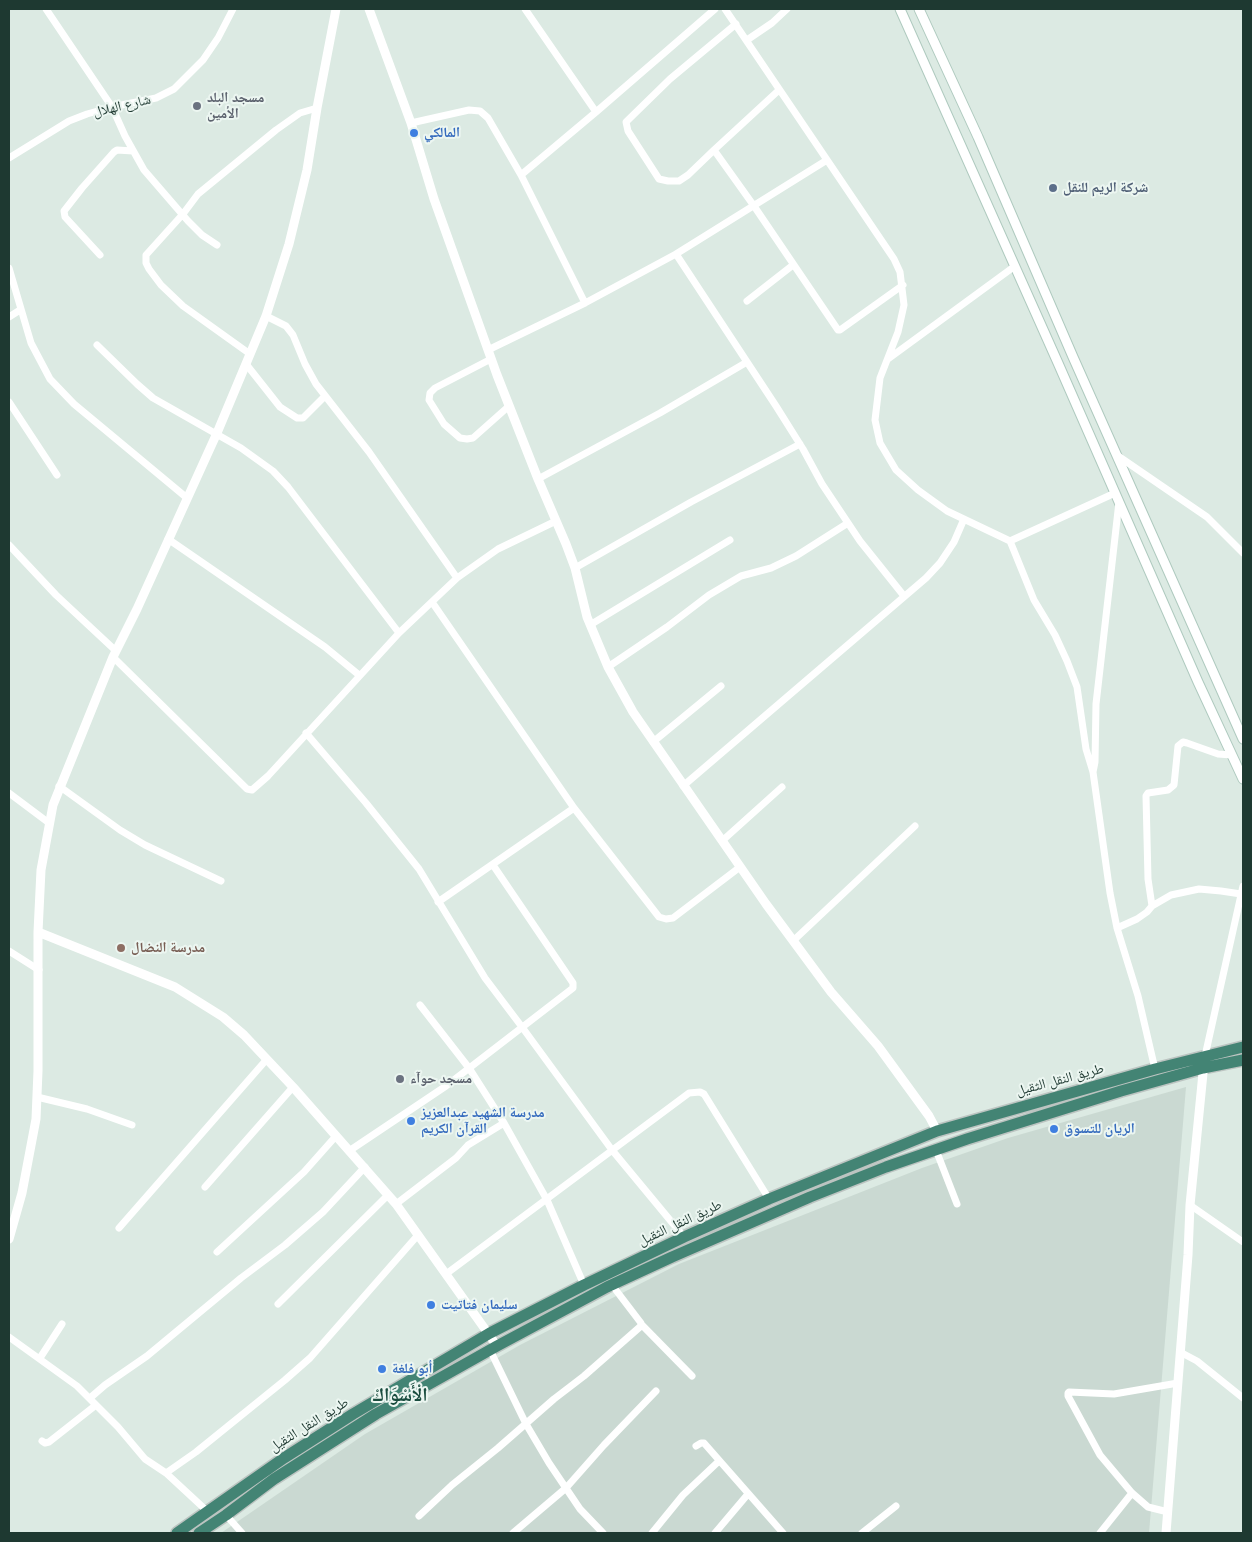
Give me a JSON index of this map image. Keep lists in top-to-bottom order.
{
  "streets": {
    "highway": ["طريق النقل الثقيل"],
    "street": ["شارع الهلال"]
  },
  "districts": ["الْأَسْوَاكْ"],
  "places": [
    "مسجد البلد الأمين",
    "المالكي",
    "شركة الريم للنقل",
    "مدرسة النضال",
    "مسجد حوآء",
    "مدرسة الشهيد عبدالعزيز القرآن الكريم",
    "الريان للتسوق",
    "سليمان فتاتيت",
    "أبو فلغة"
  ]
}
